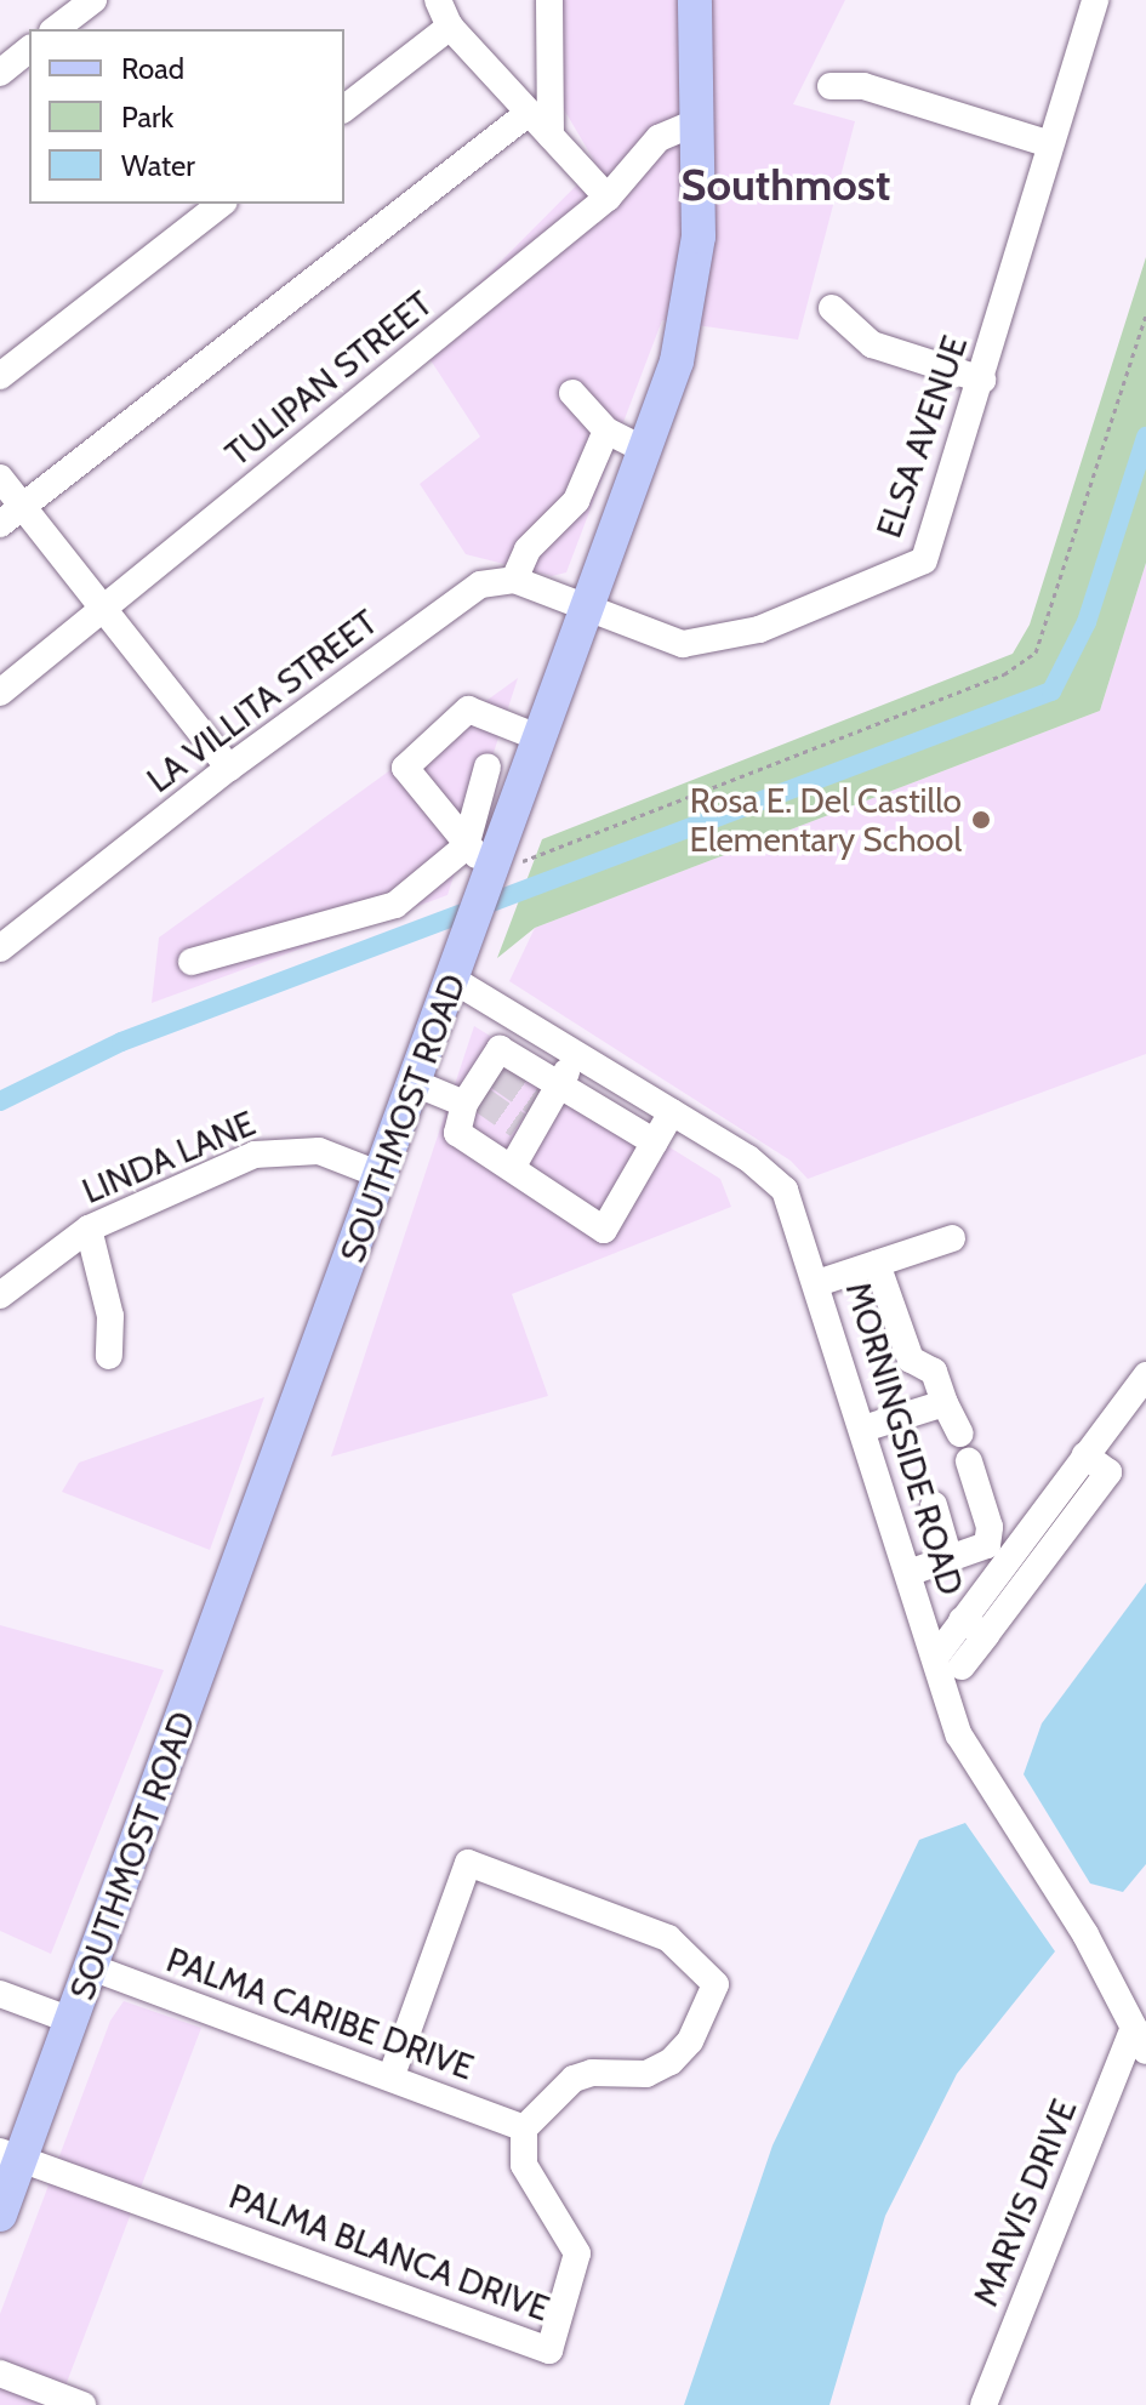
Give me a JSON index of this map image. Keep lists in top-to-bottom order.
{
  "streets": {
    "main road": ["SOUTHMOST ROAD"],
    "street": [
      "TULIPAN STREET",
      "ELSA AVENUE",
      "LA VILLITA STREET",
      "LINDA LANE",
      "MORNINGSIDE ROAD",
      "PALMA CARIBE DRIVE",
      "MARVIS DRIVE",
      "PALMA BLANCA DRIVE"
    ]
  },
  "crossings": [
    ["TULIPAN STREET", "SOUTHMOST ROAD"],
    ["ELSA AVENUE", "SOUTHMOST ROAD"],
    ["SOUTHMOST ROAD", "LINDA LANE"],
    ["SOUTHMOST ROAD", "MORNINGSIDE ROAD"],
    ["SOUTHMOST ROAD", "PALMA CARIBE DRIVE"],
    ["SOUTHMOST ROAD", "PALMA BLANCA DRIVE"],
    ["MORNINGSIDE ROAD", "MARVIS DRIVE"],
    ["PALMA CARIBE DRIVE", "PALMA BLANCA DRIVE"]
  ],
  "districts": ["Southmost"],
  "places": ["Rosa E. Del Castillo Elementary School"],
  "legend": ["Road", "Park", "Water"]
}
